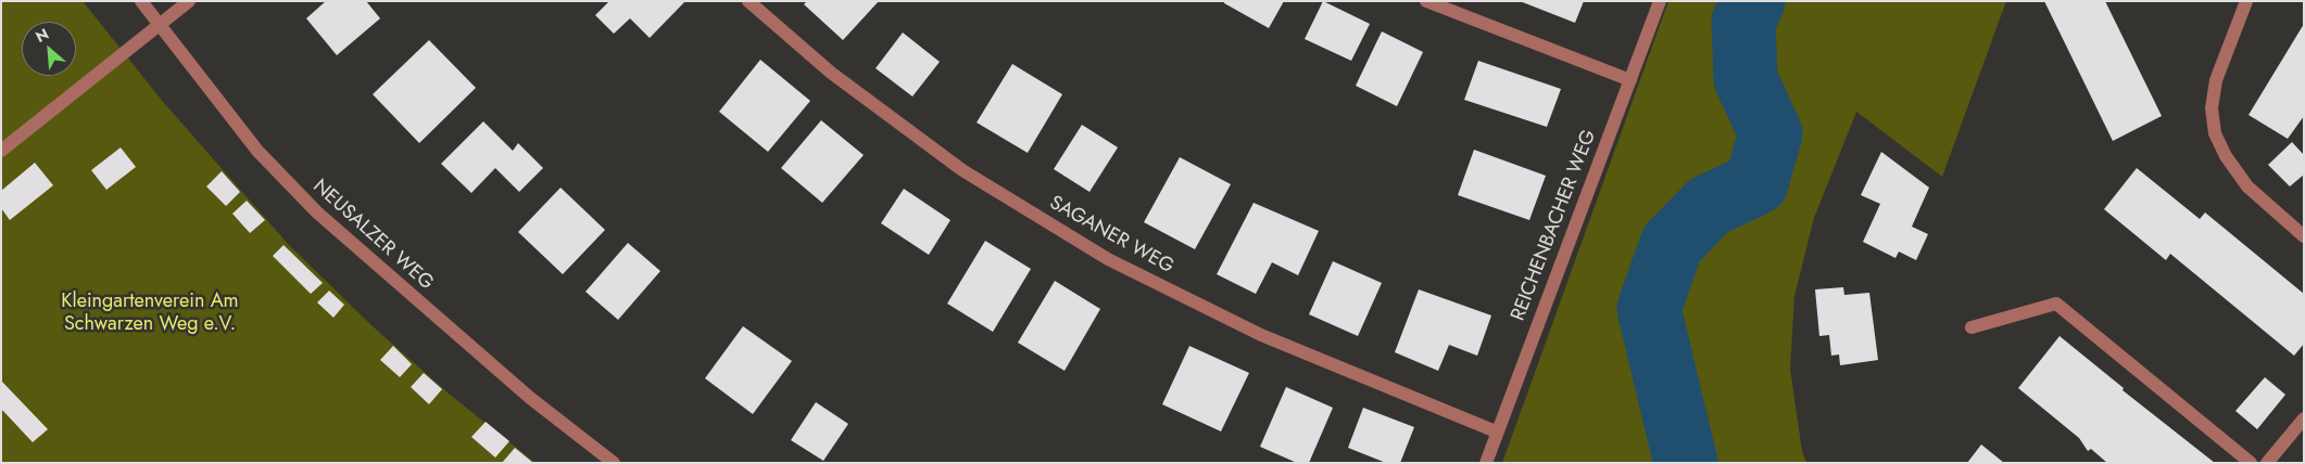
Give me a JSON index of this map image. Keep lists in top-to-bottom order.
{
  "streets": {
    "street": ["REICHENBACHER WEG", "NEUSALZER WEG", "SAGANER WEG"]
  },
  "crossings": [
    ["REICHENBACHER WEG", "SAGANER WEG"]
  ],
  "parks": ["Kleingartenverein Am Schwarzen Weg e.V."],
  "north": "top left"
}
